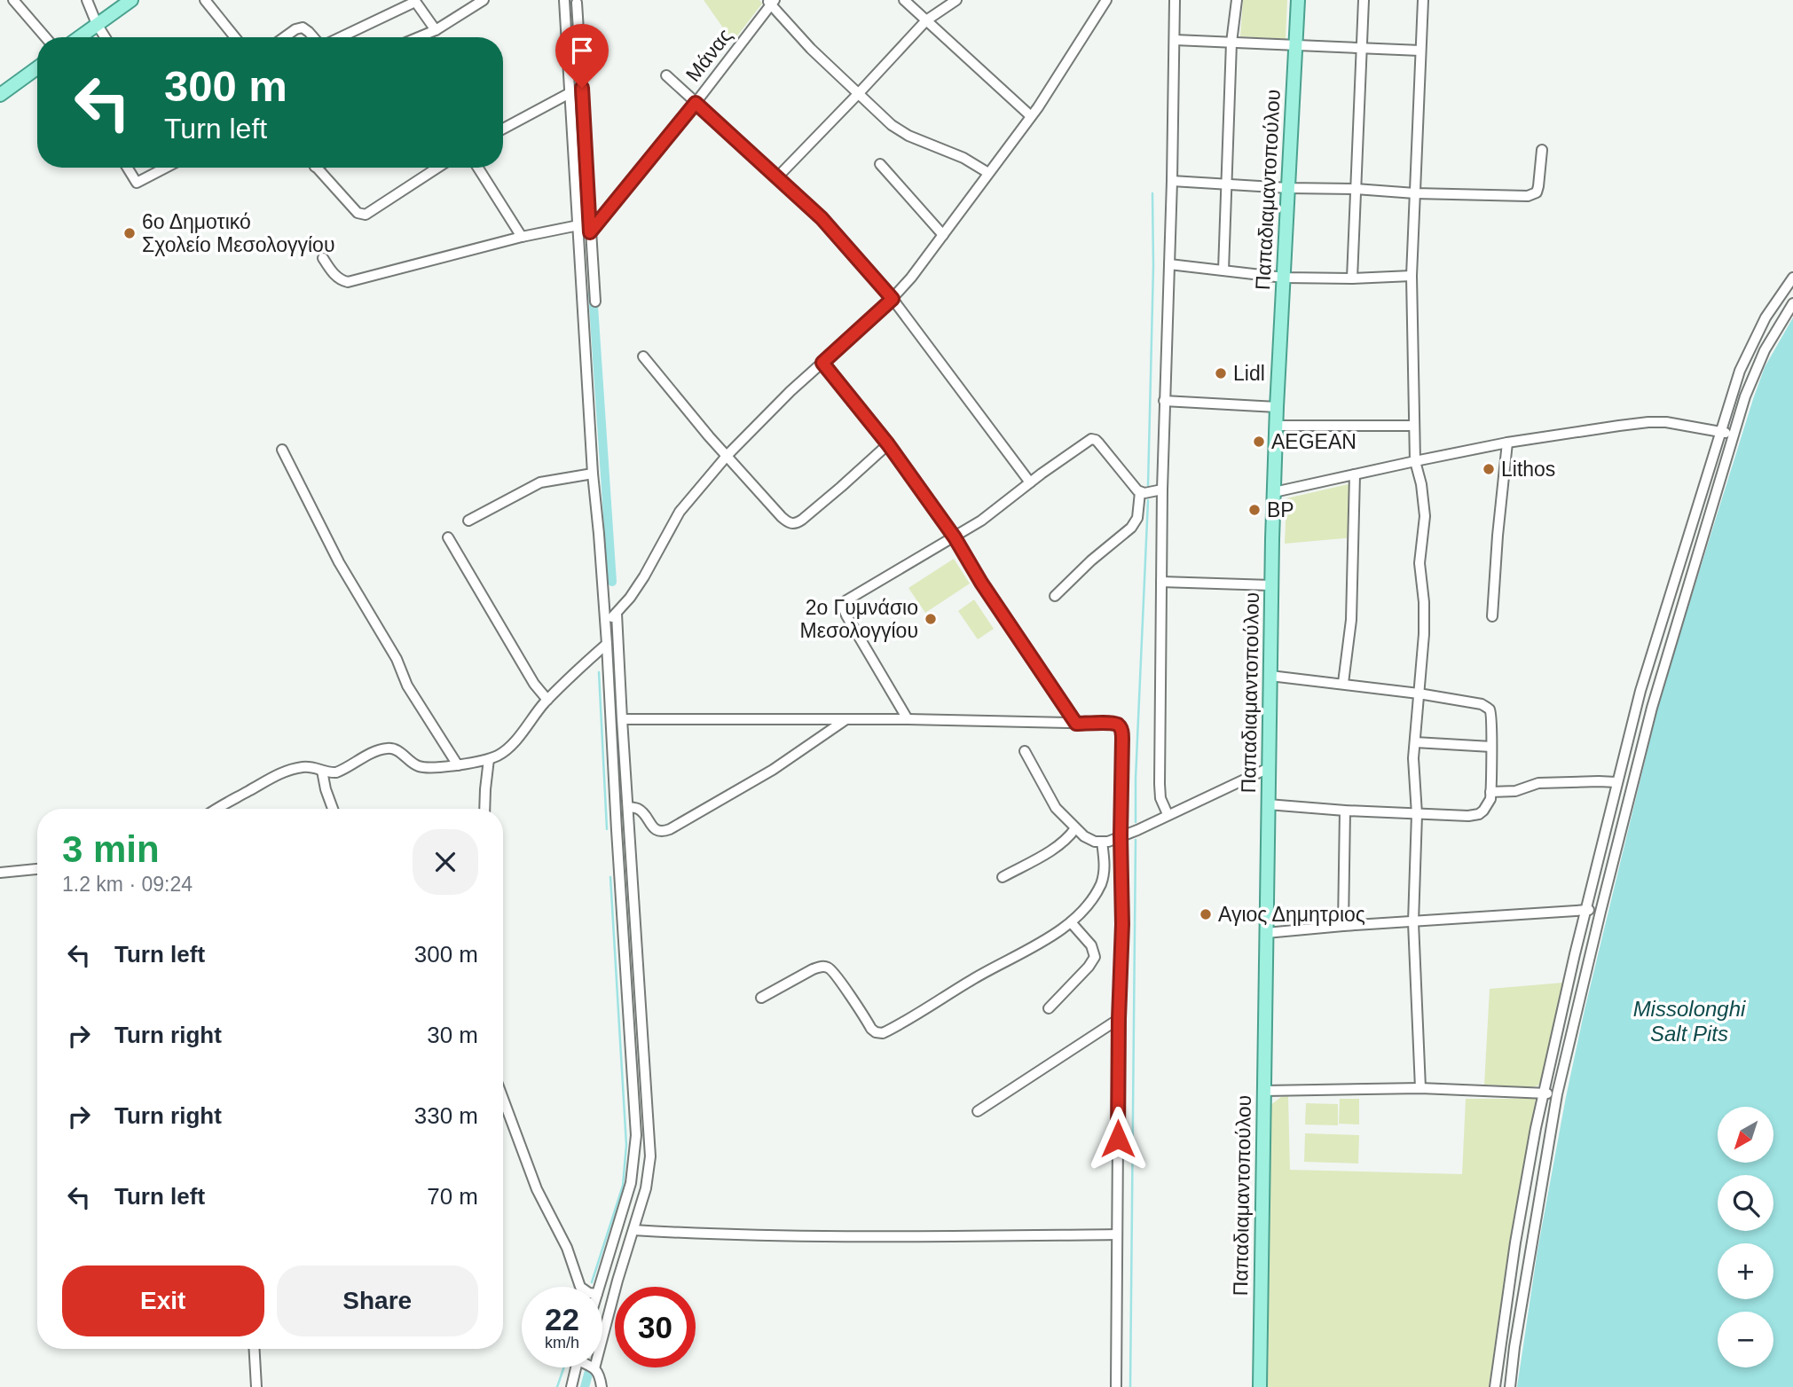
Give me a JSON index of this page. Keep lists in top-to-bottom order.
{
  "streets": {
    "main road": ["Παπαδιαμαντοπούλου"],
    "street": ["Μάνας"]
  },
  "water": ["Missolonghi Salt Pits"],
  "places": [
    "6ο Δημοτικό Σχολείο Μεσολογγίου",
    "Lidl",
    "AEGEAN",
    "Lithos",
    "BP",
    "2ο Γυμνάσιο Μεσολογγίου",
    "Αγιος Δημητριος"
  ],
  "north": "bottom left",
  "page": {
    "turn": ["300 m", "Turn left"],
    "heading": ["3 min", "1.2 km · 09:24"],
    "list": [
      {
        "name": "Turn left",
        "value": "300 m"
      },
      {
        "name": "Turn right",
        "value": "30 m"
      },
      {
        "name": "Turn right",
        "value": "330 m"
      },
      {
        "name": "Turn left",
        "value": "70 m"
      }
    ],
    "map_buttons": ["+", "−"],
    "buttons": ["Exit", "Share"],
    "speed": "22 km/h",
    "limit": "30"
  }
}
